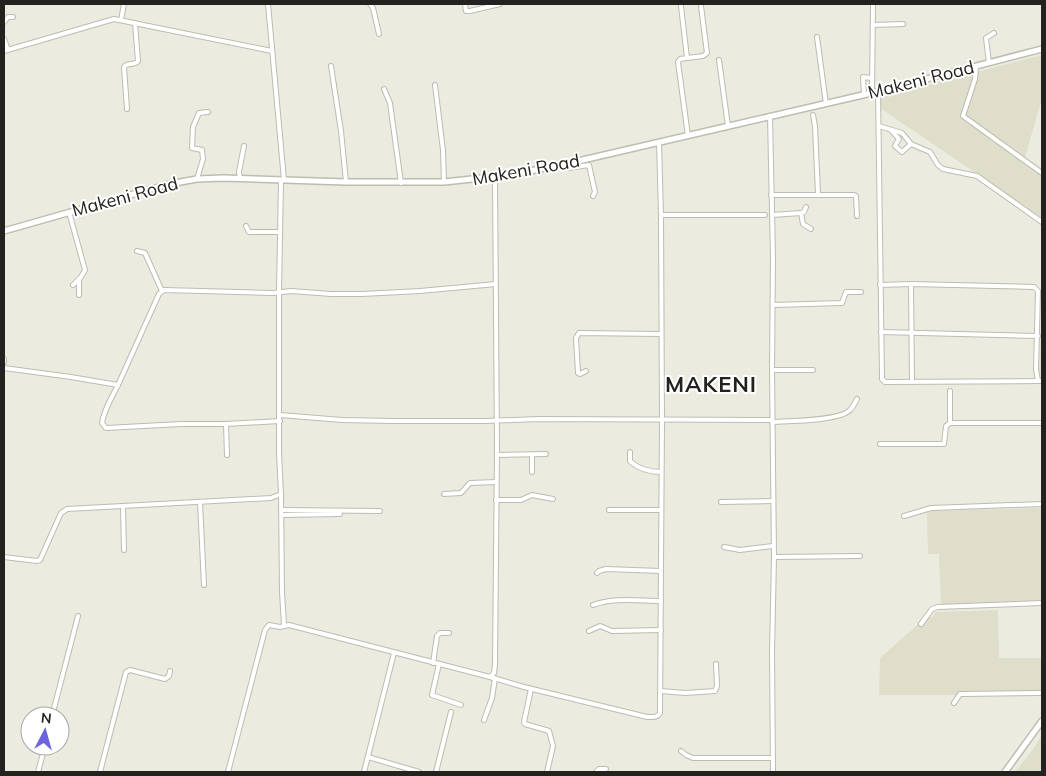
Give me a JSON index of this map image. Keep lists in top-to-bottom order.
{
  "streets": {
    "main road": ["Makeni Road"]
  },
  "districts": ["MAKENI"],
  "north": "top"
}
